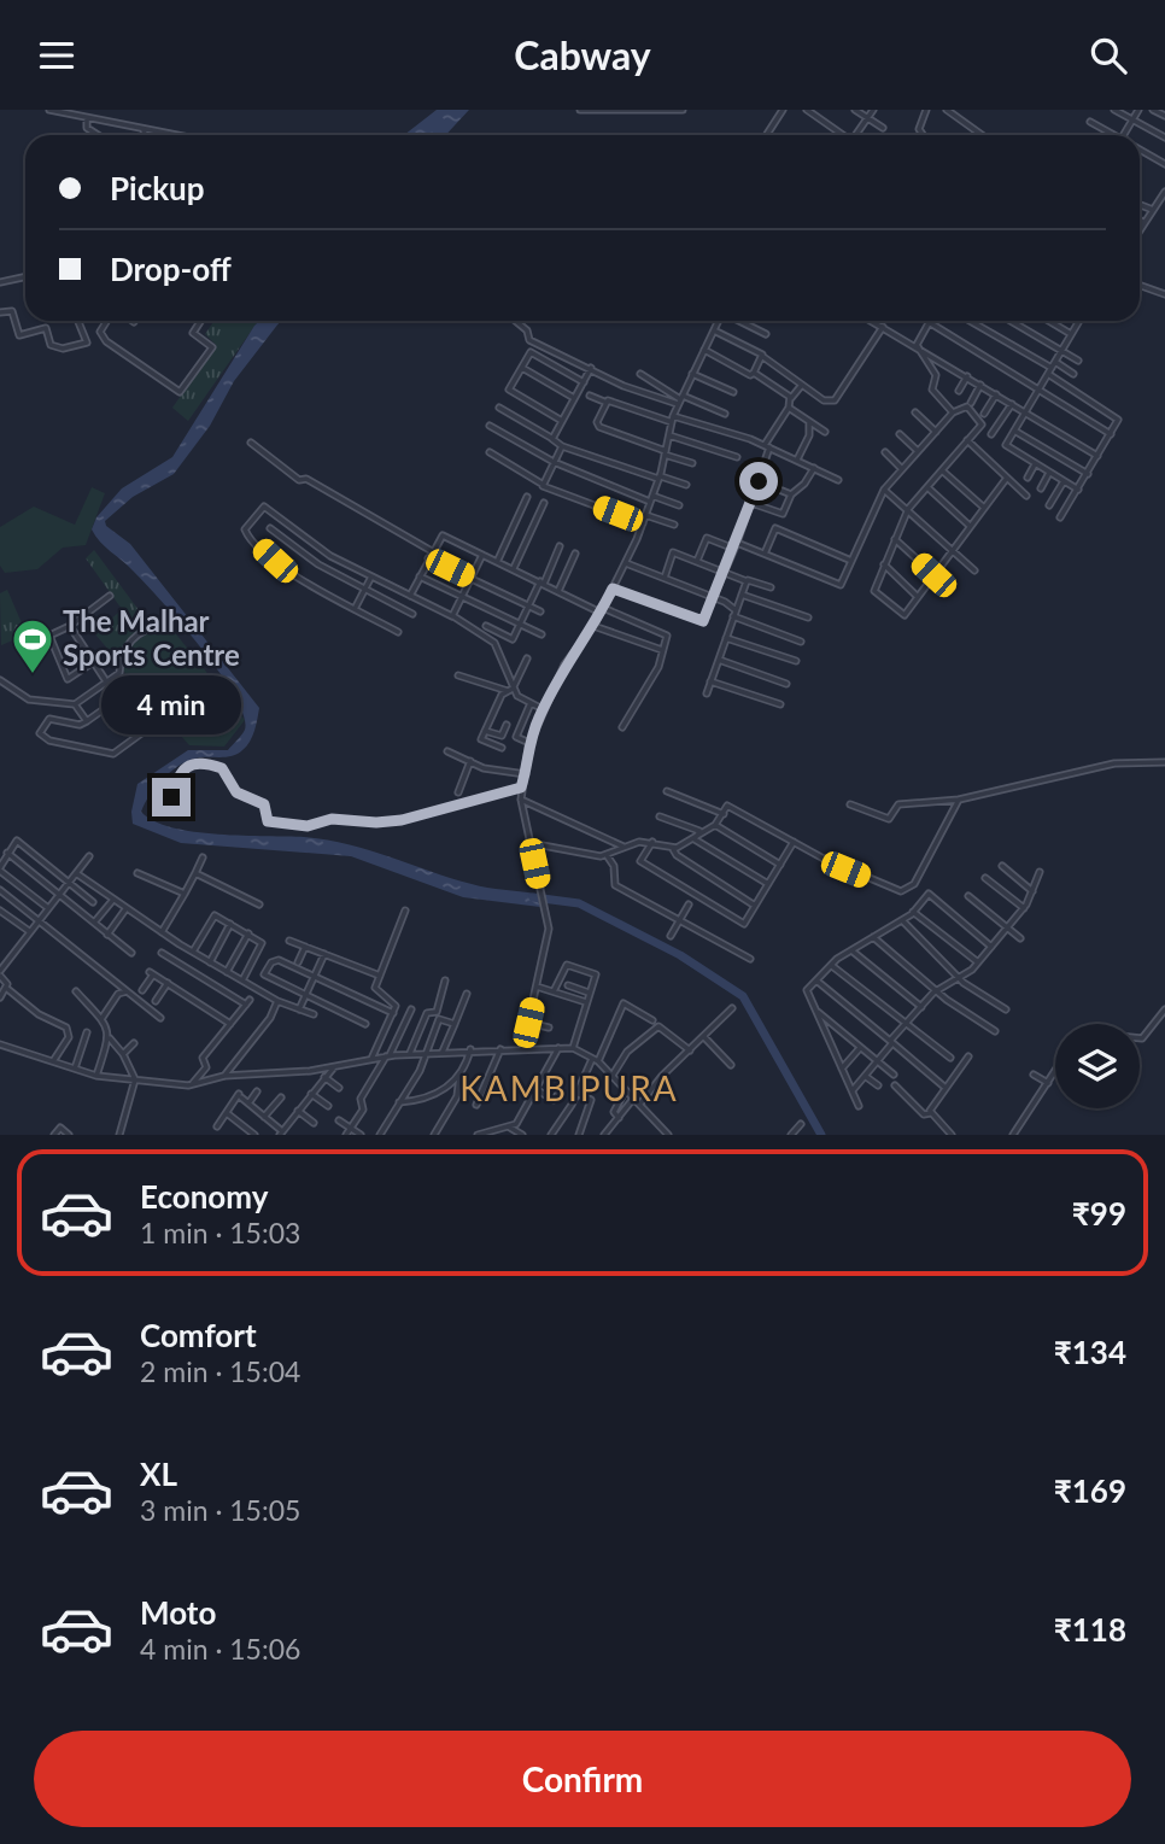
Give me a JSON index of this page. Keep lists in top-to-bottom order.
{
  "districts": ["KAMBIPURA"],
  "places": {
    "sports": ["The Malhar Sports Centre"]
  },
  "page": {
    "header": "Cabway",
    "banner": ["Pickup", "Drop-off"],
    "bubble": "4 min",
    "list": [
      {
        "name": "Economy",
        "note": "1 min · 15:03",
        "value": "₹99"
      },
      {
        "name": "Comfort",
        "note": "2 min · 15:04",
        "value": "₹134"
      },
      {
        "name": "XL",
        "note": "3 min · 15:05",
        "value": "₹169"
      },
      {
        "name": "Moto",
        "note": "4 min · 15:06",
        "value": "₹118"
      }
    ],
    "buttons": "Confirm"
  }
}
